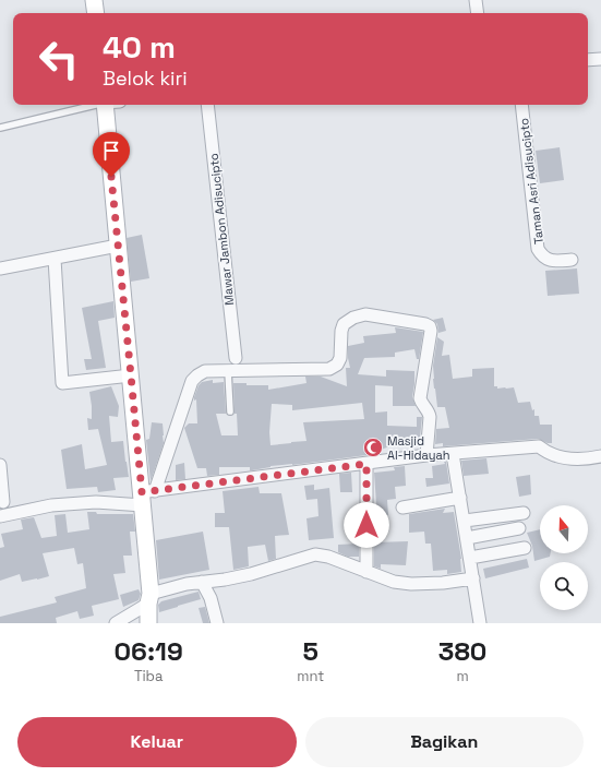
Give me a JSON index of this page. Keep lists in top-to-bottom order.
{
  "streets": {
    "street": ["Taman Asri Adisucipto", "Mawar Jambon Adisucipto"]
  },
  "places": {
    "mosque": ["Masjid Al-Hidayah"]
  },
  "north": "top",
  "page": {
    "turn": ["40 m", "Belok kiri"],
    "eta": [
      "06:19",
      "Tiba",
      "5",
      "mnt",
      "380",
      "m"
    ],
    "buttons": ["Keluar", "Bagikan"]
  }
}
